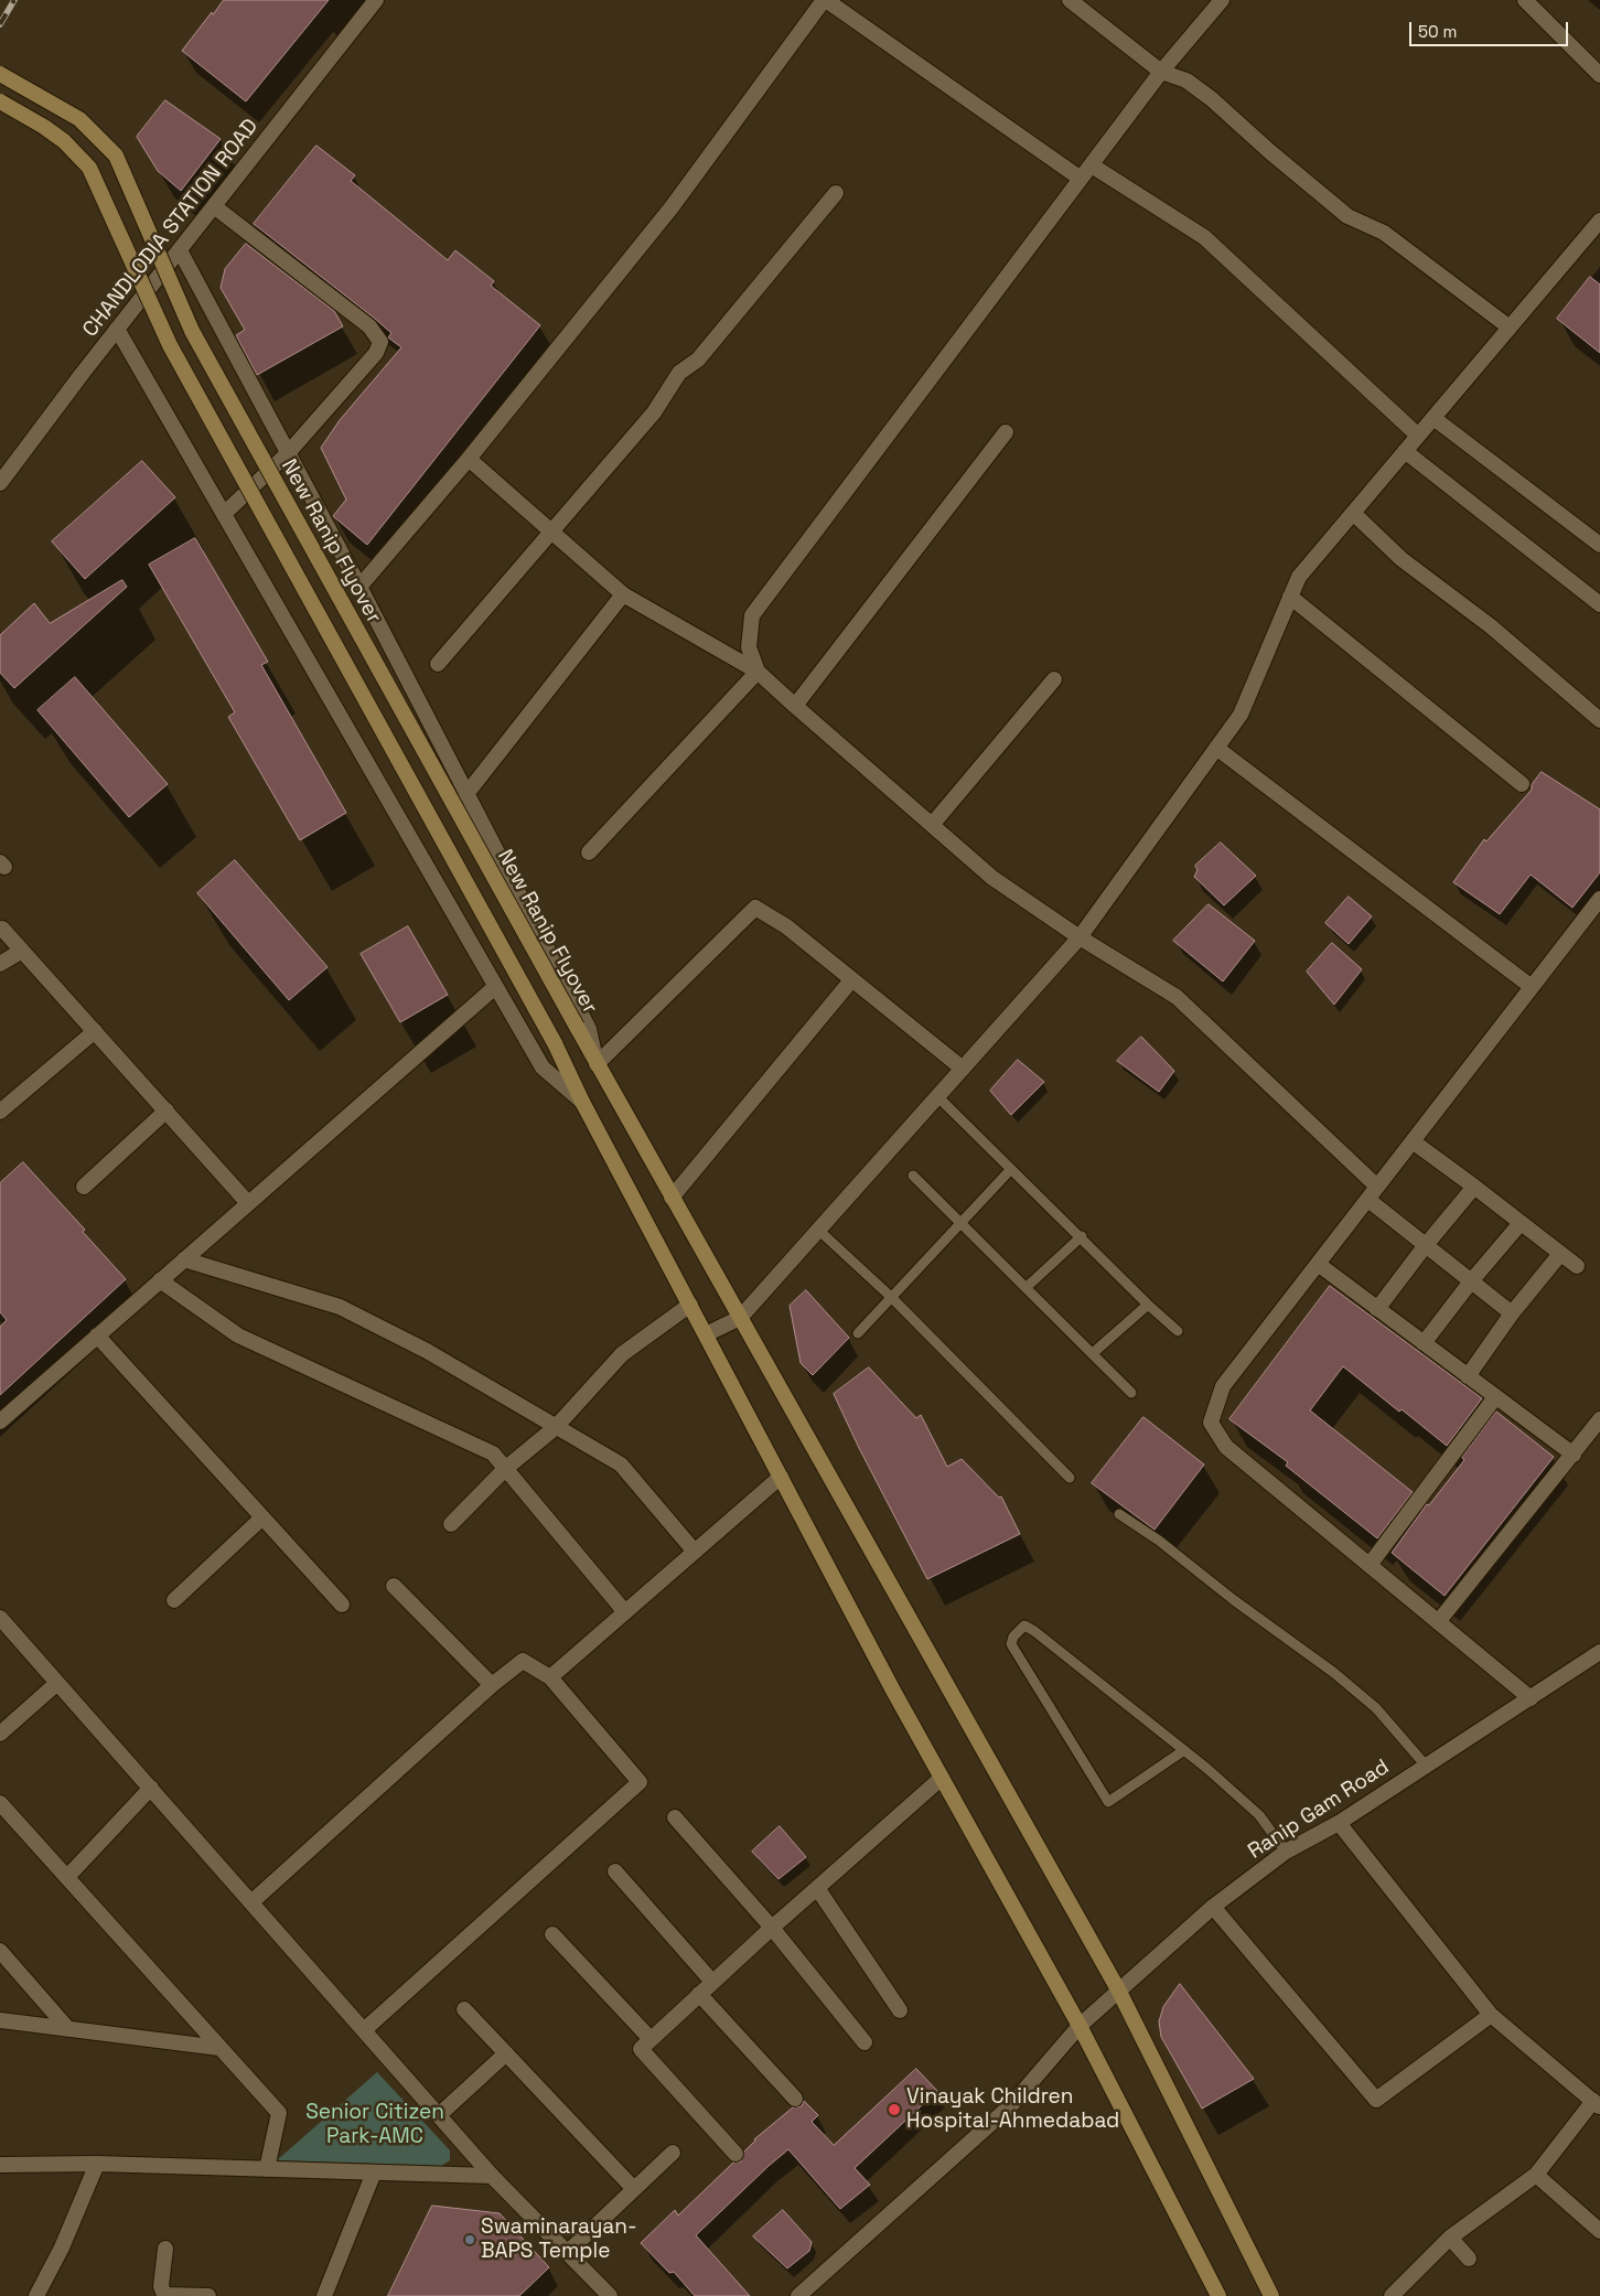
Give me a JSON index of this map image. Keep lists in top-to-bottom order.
{
  "streets": {
    "main road": ["New Ranip Flyover"],
    "street": ["CHANDLODIA STATION ROAD", "Ranip Gam Road"]
  },
  "crossings": [
    ["New Ranip Flyover", "Ranip Gam Road"]
  ],
  "parks": ["Senior Citizen Park-AMC"],
  "places": ["Vinayak Children Hospital-Ahmedabad", "Swaminarayan- BAPS Temple"],
  "scale_bar": "50 m"
}
